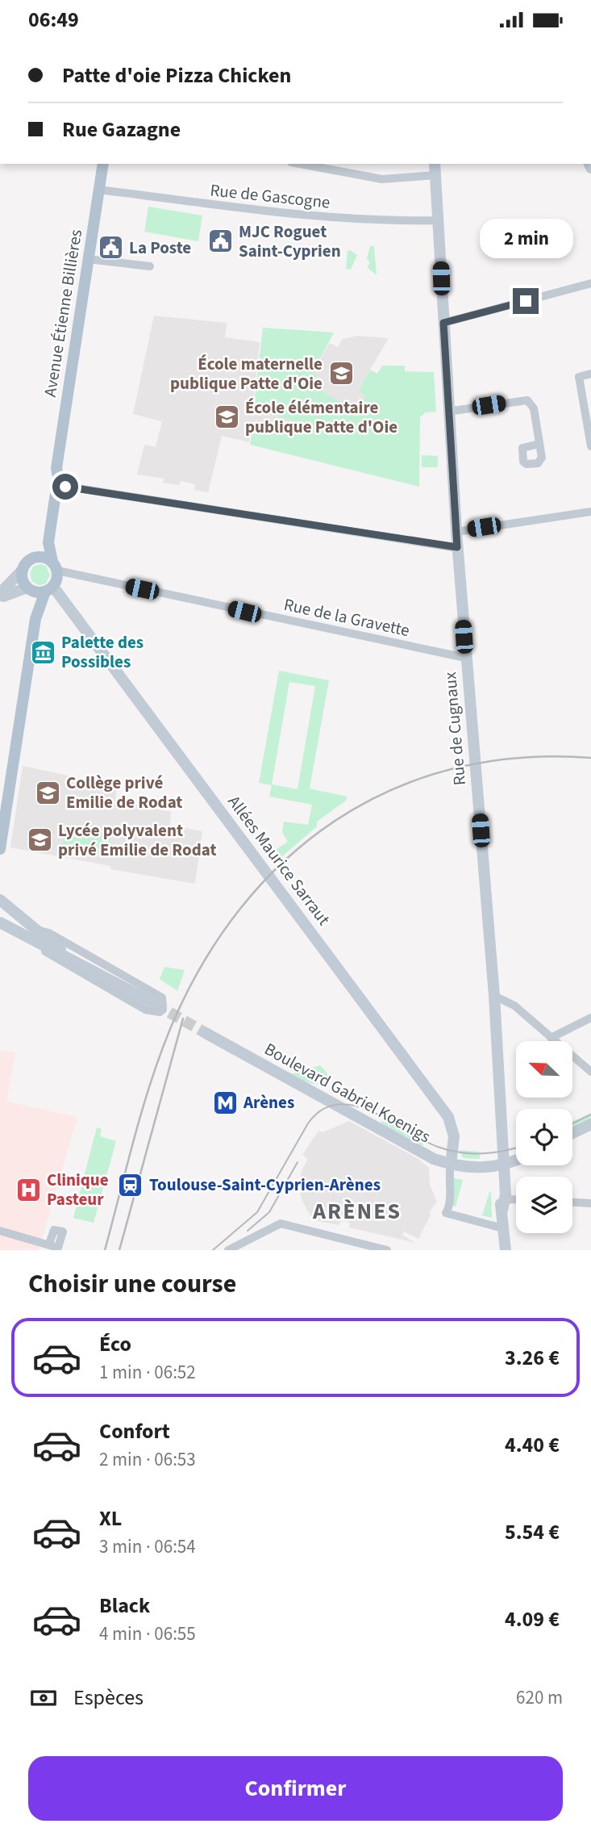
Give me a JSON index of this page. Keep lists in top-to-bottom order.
{
  "streets": {
    "main road": ["Avenue Étienne Billières"],
    "street": [
      "Rue de Gascogne",
      "Rue de la Gravette",
      "Rue de Cugnaux",
      "Allées Maurice Sarraut",
      "Boulevard Gabriel Koenigs"
    ]
  },
  "crossings": [
    ["Rue de Gascogne", "Avenue Étienne Billières"],
    ["Rue de Gascogne", "Rue de Cugnaux"],
    ["Avenue Étienne Billières", "Rue de la Gravette"],
    ["Avenue Étienne Billières", "Allées Maurice Sarraut"],
    ["Rue de la Gravette", "Rue de Cugnaux"],
    ["Rue de la Gravette", "Allées Maurice Sarraut"],
    ["Rue de Cugnaux", "Boulevard Gabriel Koenigs"],
    ["Allées Maurice Sarraut", "Boulevard Gabriel Koenigs"]
  ],
  "districts": ["ARÈNES"],
  "places": {
    "public building": ["MJC Roguet Saint-Cyprien", "La Poste"],
    "school or university": [
      "École maternelle publique Patte d'Oie",
      "École élémentaire publique Patte d'Oie",
      "Collège privé Emilie de Rodat",
      "Lycée polyvalent privé Emilie de Rodat"
    ],
    "museum": ["Palette des Possibles"],
    "metro station": ["Arènes"],
    "station": ["Toulouse-Saint-Cyprien-Arènes"],
    "hospital": ["Clinique Pasteur"]
  },
  "north": "top left",
  "page": {
    "status": "06:49",
    "banner": ["Patte d'oie Pizza Chicken", "Rue Gazagne"],
    "bubble": "2 min",
    "heading": "Choisir une course",
    "list": [
      {
        "name": "Éco",
        "note": "1 min · 06:52",
        "value": "3.26 €"
      },
      {
        "name": "Confort",
        "note": "2 min · 06:53",
        "value": "4.40 €"
      },
      {
        "name": "XL",
        "note": "3 min · 06:54",
        "value": "5.54 €"
      },
      {
        "name": "Black",
        "note": "4 min · 06:55",
        "value": "4.09 €"
      }
    ],
    "pay": ["Espèces", "620 m"],
    "buttons": "Confirmer"
  }
}
